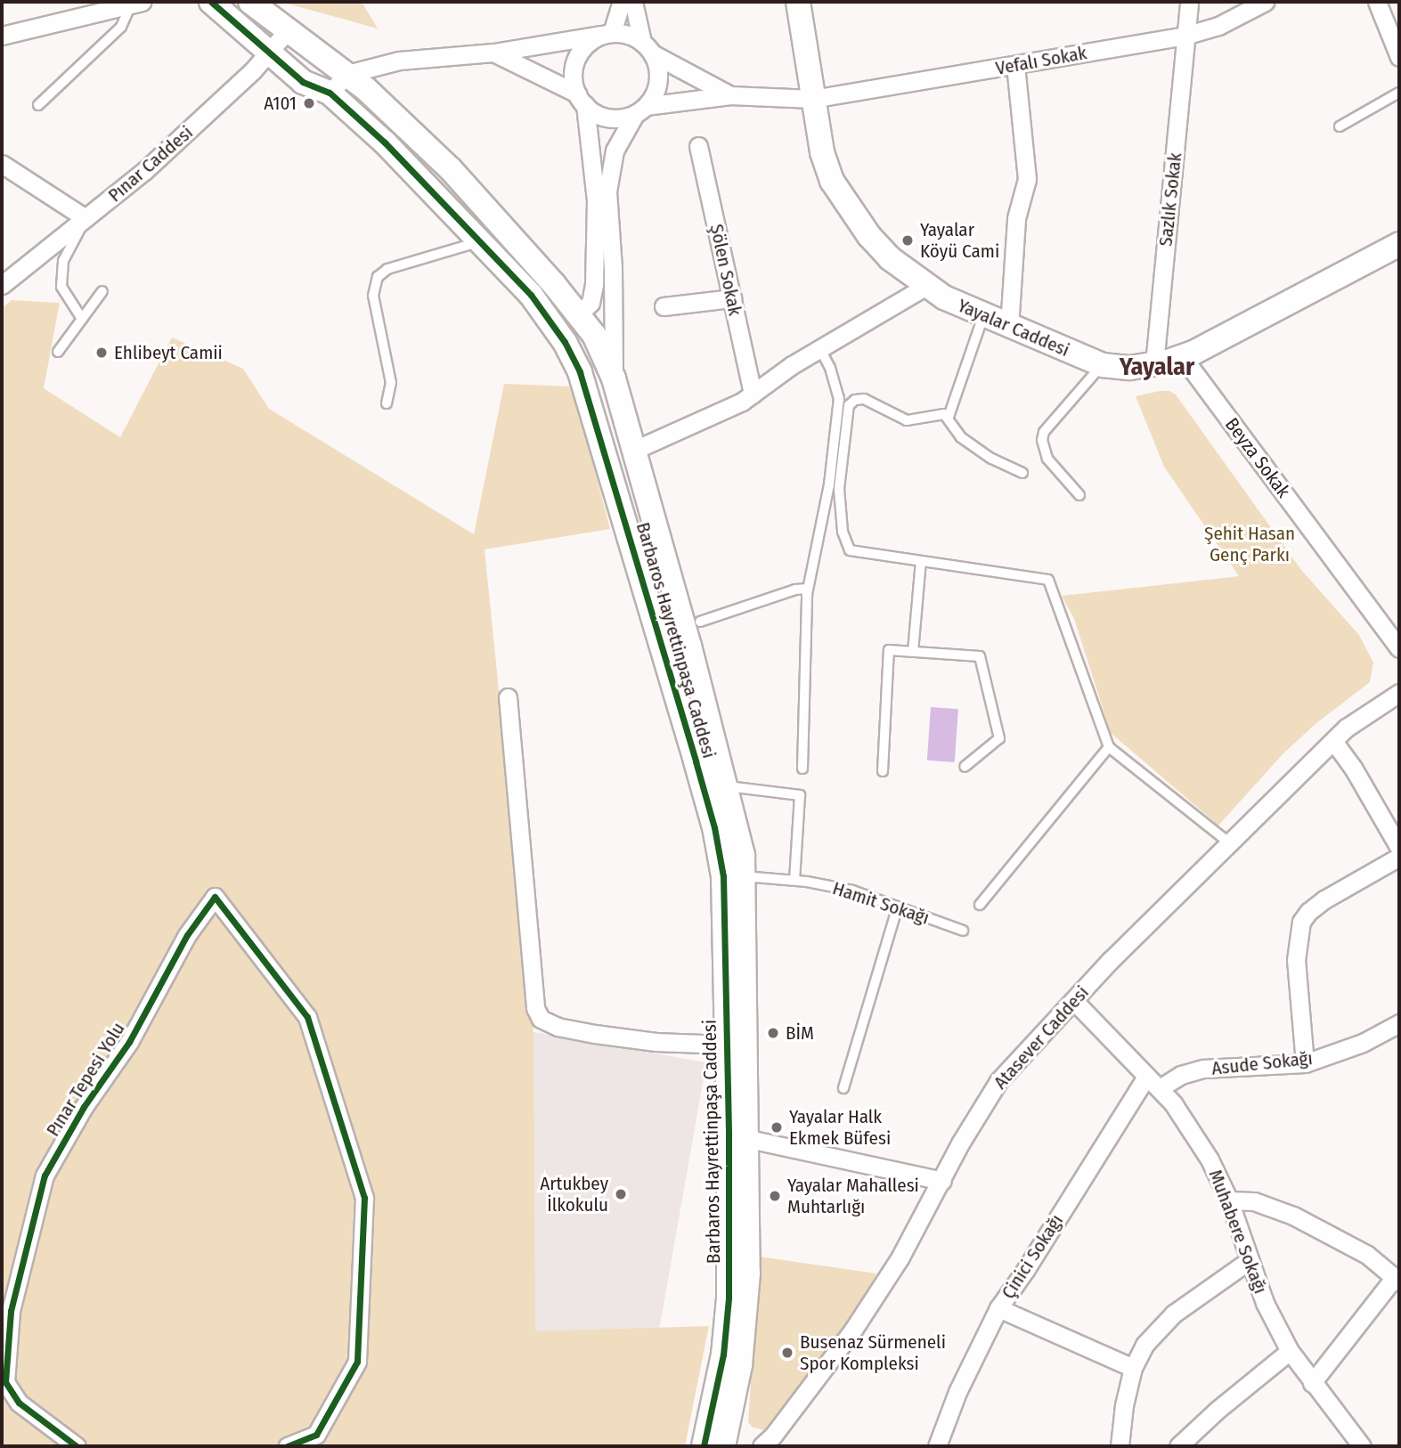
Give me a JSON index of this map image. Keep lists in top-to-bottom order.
{
  "streets": {
    "street": [
      "Vefalı Sokak",
      "Pınar Caddesi",
      "Sazlık Sokak",
      "Şölen Sokak",
      "Yayalar Caddesi",
      "Beyza Sokak",
      "Barbaros Hayrettinpaşa Caddesi",
      "Atasever Caddesi",
      "Asude Sokağı",
      "Pınar Tepesi Yolu",
      "Muhabere Sokağı",
      "Çinici Sokağı"
    ],
    "lane": ["Hamit Sokağı"]
  },
  "crossings": [
    ["Vefalı Sokak", "Sazlık Sokak"],
    ["Vefalı Sokak", "Yayalar Caddesi"],
    ["Pınar Caddesi", "Barbaros Hayrettinpaşa Caddesi"],
    ["Sazlık Sokak", "Yayalar Caddesi"],
    ["Yayalar Caddesi", "Beyza Sokak"],
    ["Barbaros Hayrettinpaşa Caddesi", "Hamit Sokağı"],
    ["Atasever Caddesi", "Muhabere Sokağı"],
    ["Asude Sokağı", "Muhabere Sokağı"],
    ["Asude Sokağı", "Çinici Sokağı"],
    ["Muhabere Sokağı", "Çinici Sokağı"]
  ],
  "districts": ["Yayalar"],
  "parks": ["Şehit Hasan Genç Parkı"],
  "places": [
    "A101",
    "Yayalar Köyü Cami",
    "Ehlibeyt Camii",
    "BİM",
    "Yayalar Halk Ekmek Büfesi",
    "Artukbey İlkokulu",
    "Yayalar Mahallesi Muhtarlığı",
    "Busenaz Sürmeneli Spor Kompleksi"
  ]
}
